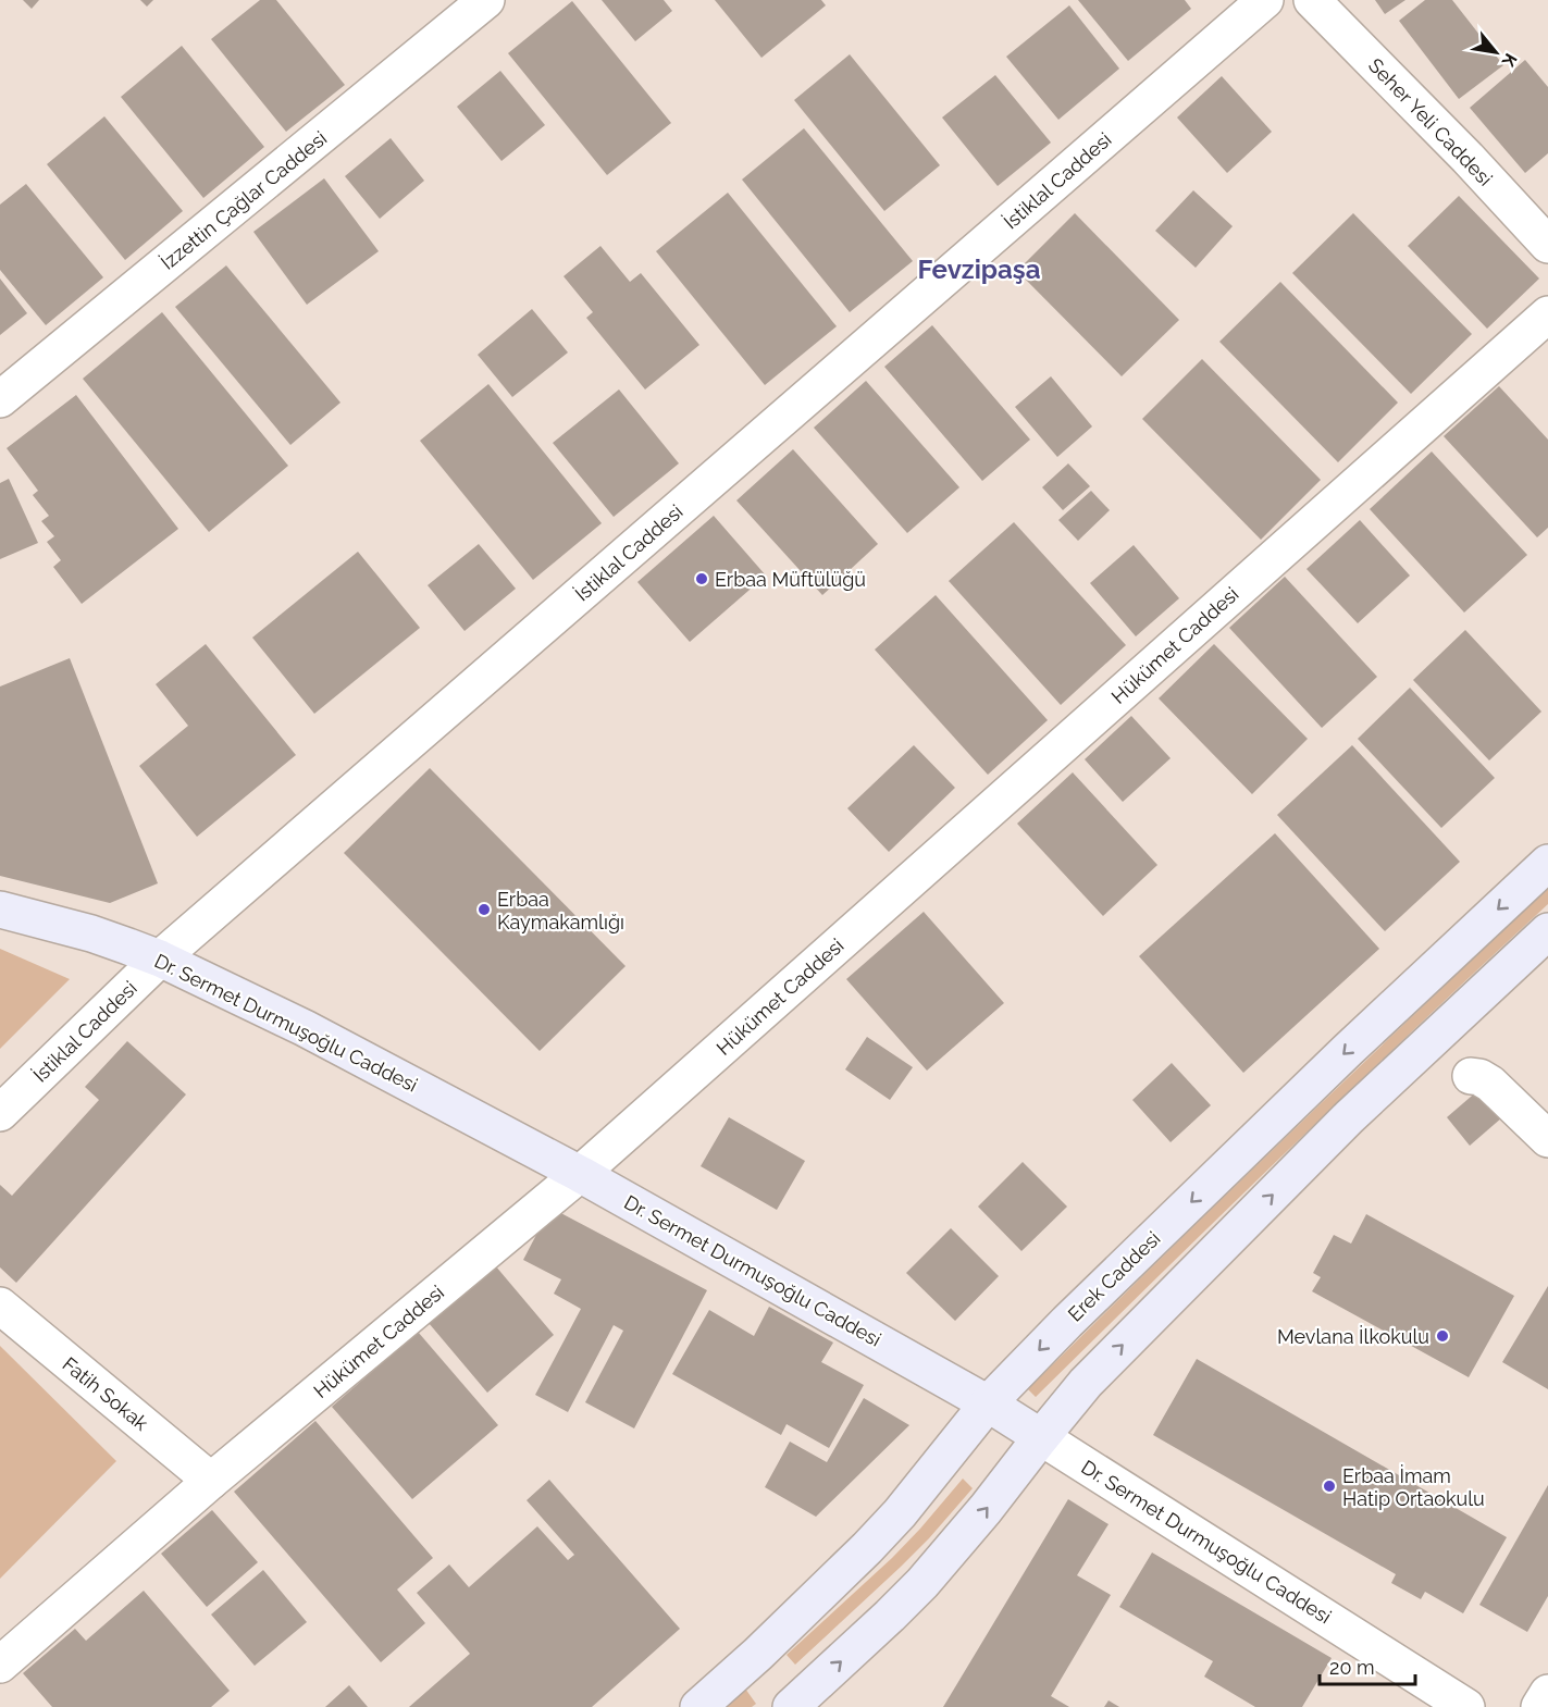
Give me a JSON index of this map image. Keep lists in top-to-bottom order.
{
  "streets": {
    "main road": ["Dr. Sermet Durmuşoğlu Caddesi", "Erek Caddesi"],
    "street": [
      "Seher Yeli Caddesi",
      "İstiklal Caddesi",
      "İzzettin Çağlar Caddesi",
      "Hükümet Caddesi",
      "Fatih Sokak"
    ]
  },
  "crossings": [
    ["İstiklal Caddesi", "Dr. Sermet Durmuşoğlu Caddesi"],
    ["Hükümet Caddesi", "Dr. Sermet Durmuşoğlu Caddesi"],
    ["Hükümet Caddesi", "Fatih Sokak"],
    ["Dr. Sermet Durmuşoğlu Caddesi", "Erek Caddesi"]
  ],
  "districts": ["Fevzipaşa"],
  "places": [
    "Erbaa Müftülüğü",
    "Erbaa Kaymakamlığı",
    "Mevlana İlkokulu",
    "Erbaa İmam Hatip Ortaokulu"
  ],
  "scale_bar": "20 m",
  "north": "bottom right"
}
